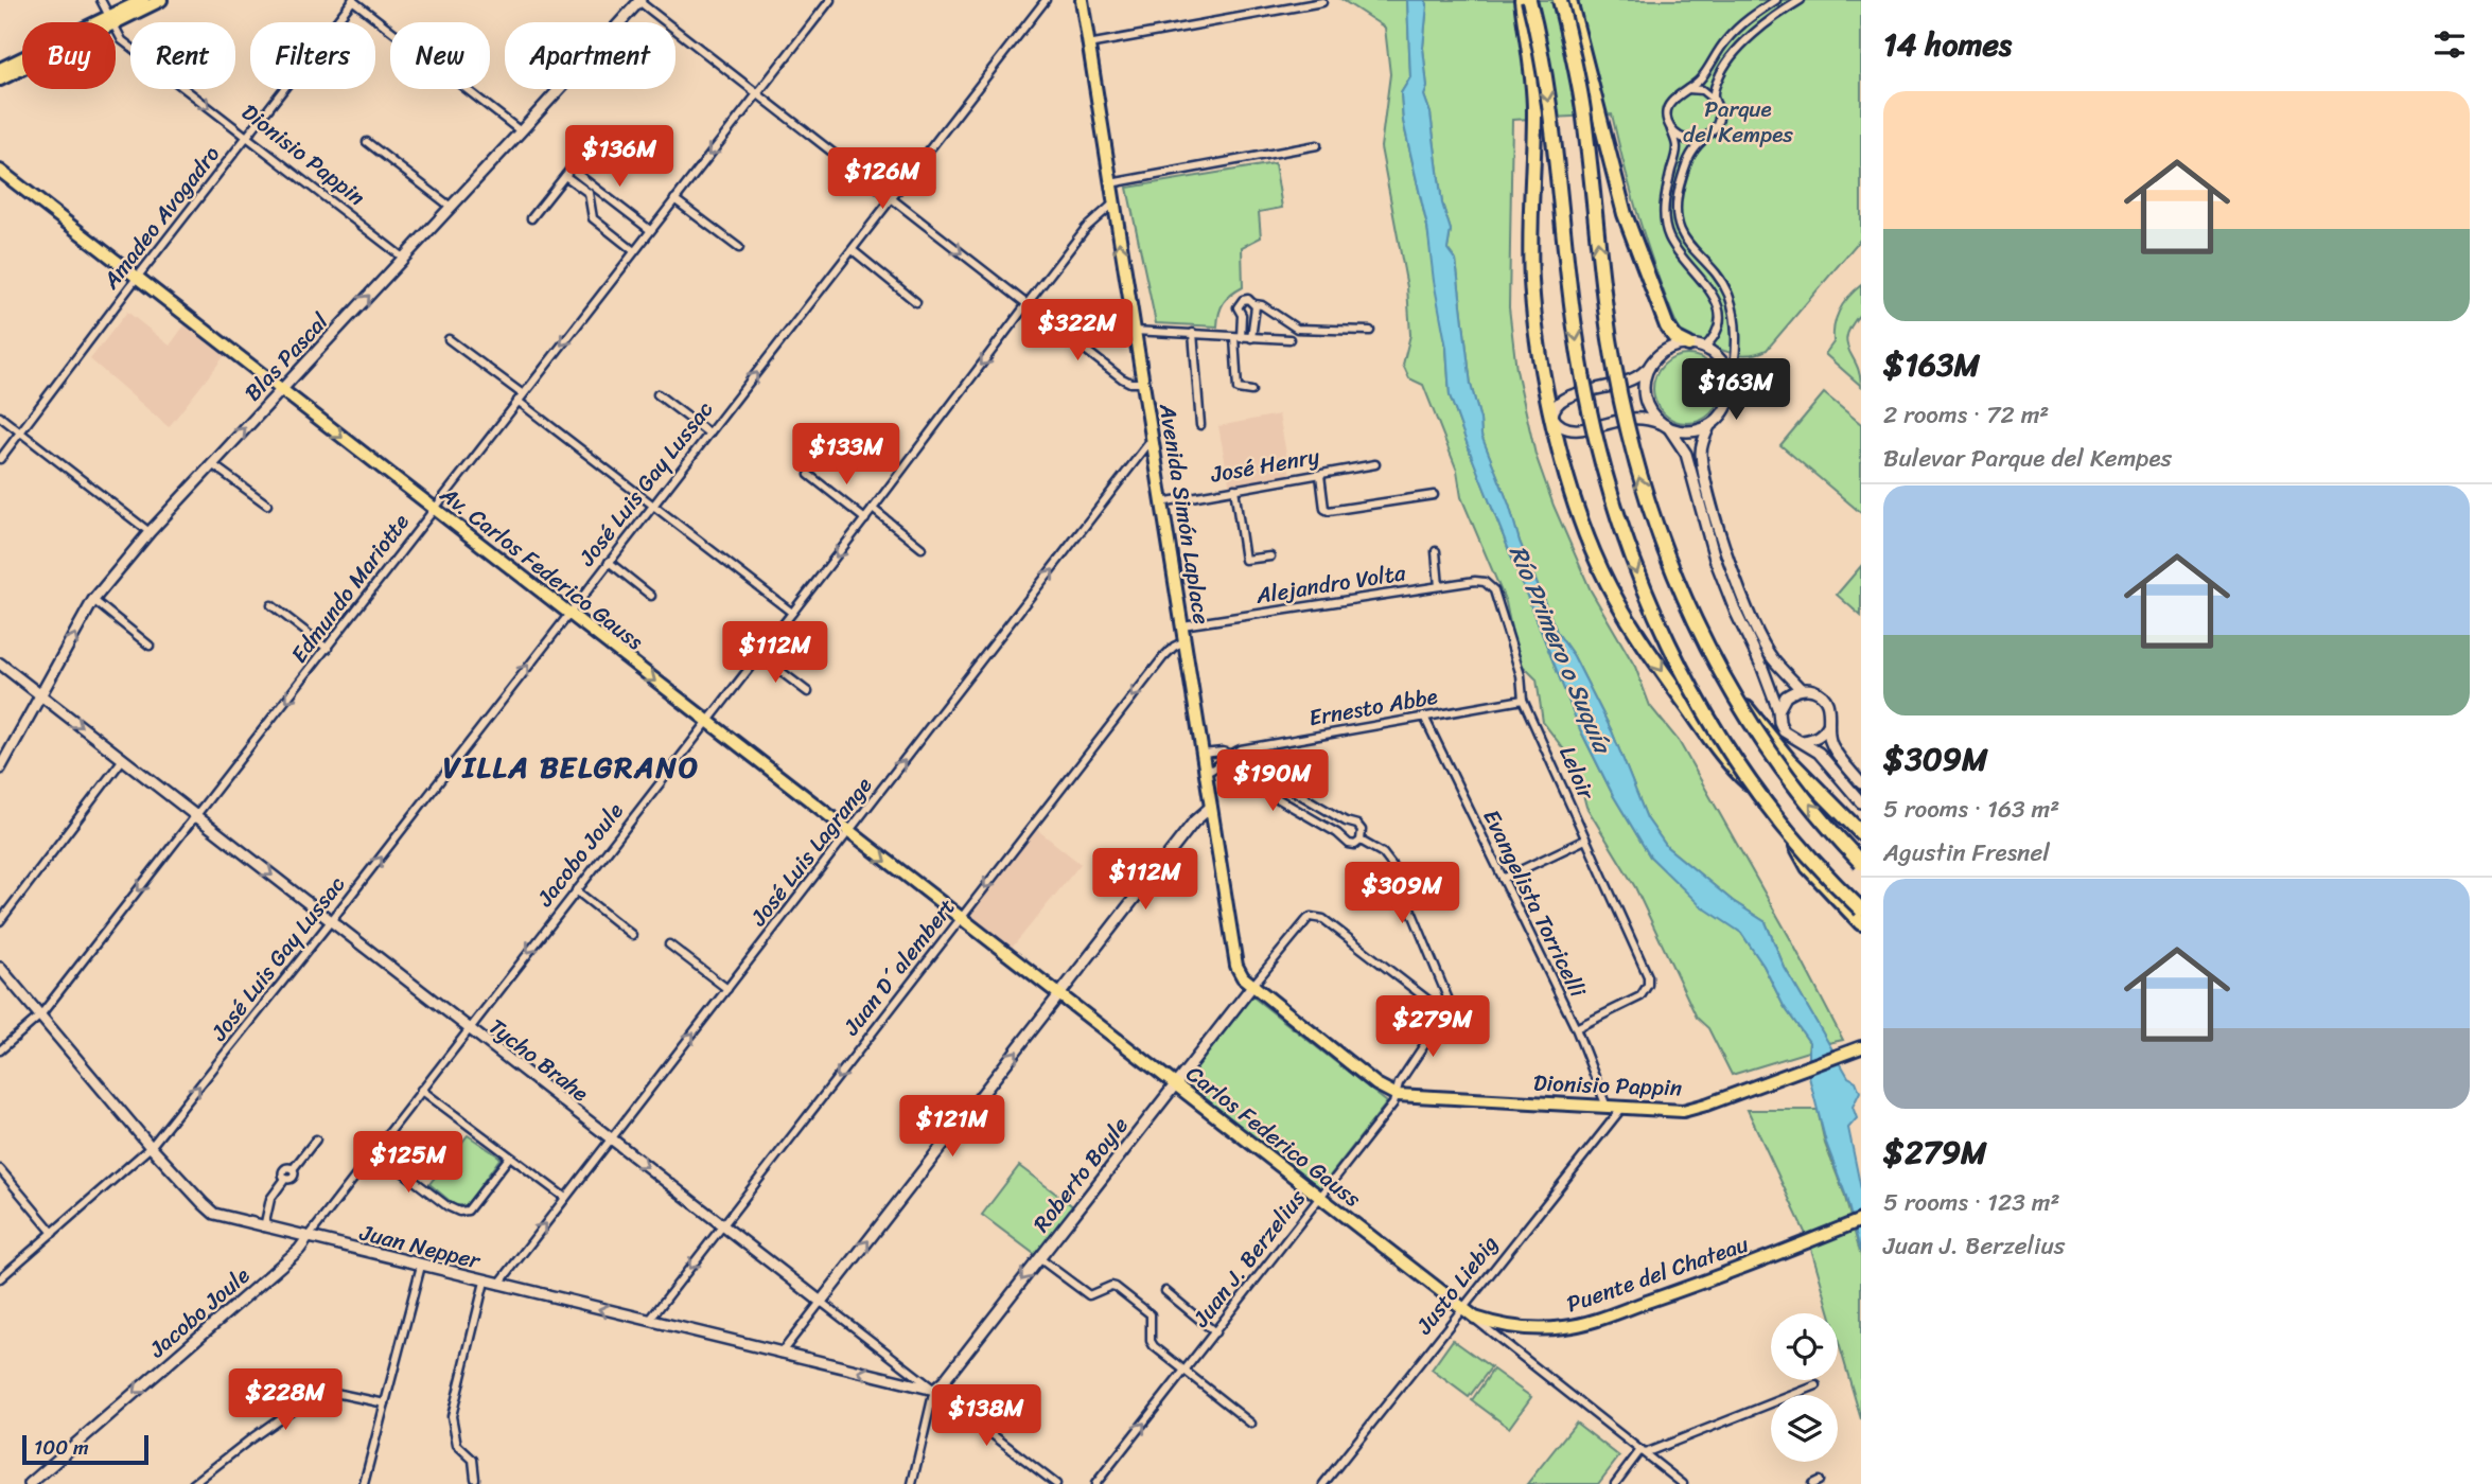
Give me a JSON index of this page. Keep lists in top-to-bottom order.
{
  "streets": {
    "main road": [
      "Dionisio Pappin",
      "Blas Pascal",
      "Avenida Simón Laplace",
      "Av. Carlos Federico Gauss",
      "Jacobo Joule",
      "Tycho Brahe",
      "Carlos Federico Gauss",
      "Roberto Boyle",
      "Juan Nepper",
      "Puente del Chateau"
    ],
    "street": [
      "Amadeo Avogadro",
      "José Henry",
      "José Luis Gay Lussac",
      "Alejandro Volta",
      "Edmundo Mariotte",
      "Ernesto Abbe",
      "Leloir",
      "José Luis Lagrange",
      "Evangelista Torricelli",
      "Juan D´alembert",
      "Juan J. Berzelius",
      "Justo Liebig"
    ]
  },
  "crossings": [
    ["Dionisio Pappin", "Amadeo Avogadro"],
    ["Dionisio Pappin", "Blas Pascal"],
    ["Dionisio Pappin", "Avenida Simón Laplace"],
    ["Dionisio Pappin", "Evangelista Torricelli"],
    ["Dionisio Pappin", "Roberto Boyle"],
    ["Dionisio Pappin", "Juan J. Berzelius"],
    ["Dionisio Pappin", "Justo Liebig"],
    ["Amadeo Avogadro", "Av. Carlos Federico Gauss"],
    ["Blas Pascal", "Av. Carlos Federico Gauss"],
    ["Blas Pascal", "Tycho Brahe"],
    ["José Henry", "Avenida Simón Laplace"],
    ["José Luis Gay Lussac", "Av. Carlos Federico Gauss"],
    ["José Luis Gay Lussac", "Tycho Brahe"],
    ["José Luis Gay Lussac", "Juan Nepper"],
    ["Avenida Simón Laplace", "Alejandro Volta"],
    ["Avenida Simón Laplace", "Ernesto Abbe"],
    ["Avenida Simón Laplace", "José Luis Lagrange"],
    ["Avenida Simón Laplace", "Jacobo Joule"],
    ["Avenida Simón Laplace", "Juan D´alembert"],
    ["Avenida Simón Laplace", "Roberto Boyle"],
    ["Av. Carlos Federico Gauss", "Edmundo Mariotte"],
    ["Av. Carlos Federico Gauss", "José Luis Lagrange"],
    ["Av. Carlos Federico Gauss", "Jacobo Joule"],
    ["Av. Carlos Federico Gauss", "Juan D´alembert"],
    ["Av. Carlos Federico Gauss", "Carlos Federico Gauss"],
    ["Alejandro Volta", "Leloir"],
    ["Edmundo Mariotte", "Tycho Brahe"],
    ["Edmundo Mariotte", "Juan Nepper"],
    ["Ernesto Abbe", "Leloir"],
    ["Ernesto Abbe", "Evangelista Torricelli"],
    ["Leloir", "Evangelista Torricelli"],
    ["José Luis Lagrange", "Tycho Brahe"],
    ["José Luis Lagrange", "Juan Nepper"],
    ["Jacobo Joule", "Tycho Brahe"],
    ["Jacobo Joule", "Juan Nepper"],
    ["Juan D´alembert", "Tycho Brahe"],
    ["Juan D´alembert", "Juan Nepper"],
    ["Tycho Brahe", "Roberto Boyle"],
    ["Tycho Brahe", "Juan Nepper"],
    ["Carlos Federico Gauss", "Roberto Boyle"],
    ["Carlos Federico Gauss", "Juan J. Berzelius"],
    ["Carlos Federico Gauss", "Puente del Chateau"],
    ["Carlos Federico Gauss", "Justo Liebig"],
    ["Roberto Boyle", "Juan Nepper"],
    ["Puente del Chateau", "Justo Liebig"]
  ],
  "one_way": [
    "Blas Pascal",
    "José Luis Gay Lussac",
    "Av. Carlos Federico Gauss",
    "Edmundo Mariotte",
    "José Luis Lagrange",
    "Jacobo Joule",
    "Juan D´alembert"
  ],
  "districts": ["VILLA BELGRANO"],
  "water": ["Río Primero o Suquía"],
  "parks": ["Parque del Kempes"],
  "scale_bar": "100 m",
  "page": {
    "heading": "14 homes",
    "chip": [
      "Buy",
      "Rent",
      "Filters",
      "New",
      "Apartment"
    ],
    "list": [
      {
        "name": "$163M",
        "note": "2 rooms · 72 m² · Bulevar Parque del Kempes"
      },
      {
        "name": "$309M",
        "note": "5 rooms · 163 m² · Agustin Fresnel"
      },
      {
        "name": "$279M",
        "note": "5 rooms · 123 m² · Juan J. Berzelius"
      }
    ],
    "price": [
      "$136M",
      "$126M",
      "$322M",
      "$163M",
      "$133M",
      "$112M",
      "$190M",
      "$112M",
      "$309M",
      "$279M",
      "$121M",
      "$125M",
      "$228M",
      "$138M"
    ],
    "scale": "100 m"
  }
}
